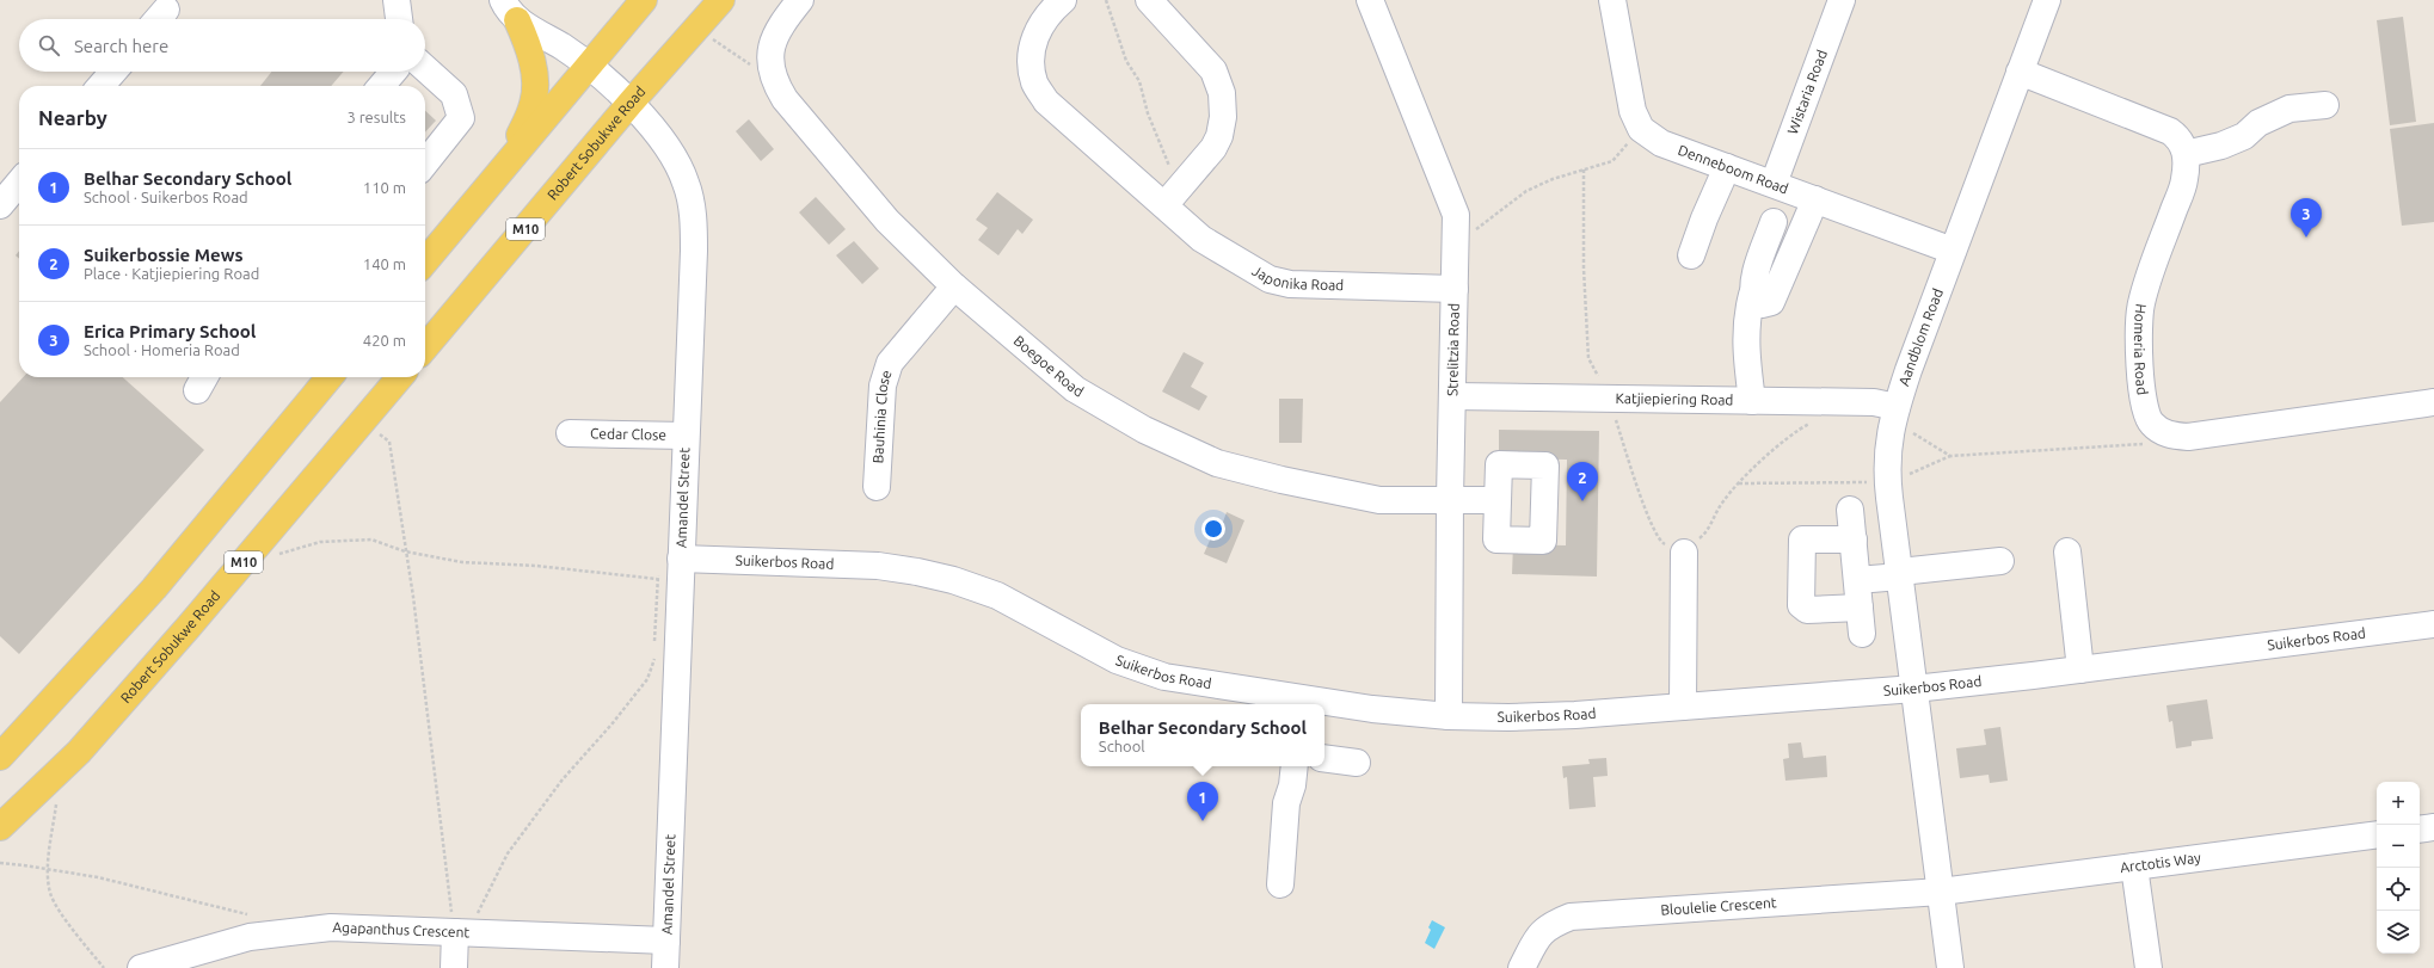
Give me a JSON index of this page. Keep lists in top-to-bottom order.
{
  "streets": {
    "main road": ["Robert Sobukwe Road", "M10"],
    "street": [
      "Wistaria Road",
      "Denneboom Road",
      "Japonika Road",
      "Aandblom Road",
      "Strelitzia Road",
      "Homeria Road",
      "Boegoe Road",
      "Katjiepiering Road",
      "Bauhinia Close",
      "Cedar Close",
      "Amandel Street",
      "Suikerbos Road",
      "Arctotis Way",
      "Bloulelie Crescent",
      "Agapanthus Crescent"
    ]
  },
  "crossings": [
    ["Wistaria Road", "Denneboom Road"],
    ["Robert Sobukwe Road", "Amandel Street"],
    ["Denneboom Road", "Aandblom Road"],
    ["Japonika Road", "Strelitzia Road"],
    ["Aandblom Road", "Katjiepiering Road"],
    ["Aandblom Road", "Suikerbos Road"],
    ["Strelitzia Road", "Boegoe Road"],
    ["Strelitzia Road", "Katjiepiering Road"],
    ["Strelitzia Road", "Suikerbos Road"],
    ["Boegoe Road", "Bauhinia Close"],
    ["Cedar Close", "Amandel Street"],
    ["Amandel Street", "Suikerbos Road"],
    ["Amandel Street", "Agapanthus Crescent"],
    ["Arctotis Way", "Bloulelie Crescent"]
  ],
  "page": {
    "search": "Search here",
    "heading": ["Nearby", "3 results"],
    "list": [
      {
        "mark": "1",
        "name": "Belhar Secondary School",
        "note": "School · Suikerbos Road",
        "value": "110 m"
      },
      {
        "mark": "2",
        "name": "Suikerbossie Mews",
        "note": "Place · Katjiepiering Road",
        "value": "140 m"
      },
      {
        "mark": "3",
        "name": "Erica Primary School",
        "note": "School · Homeria Road",
        "value": "420 m"
      }
    ],
    "pins": ["3", "2", "1"],
    "popup": ["Belhar Secondary School", "School"],
    "map_buttons": ["+", "−"]
  }
}
